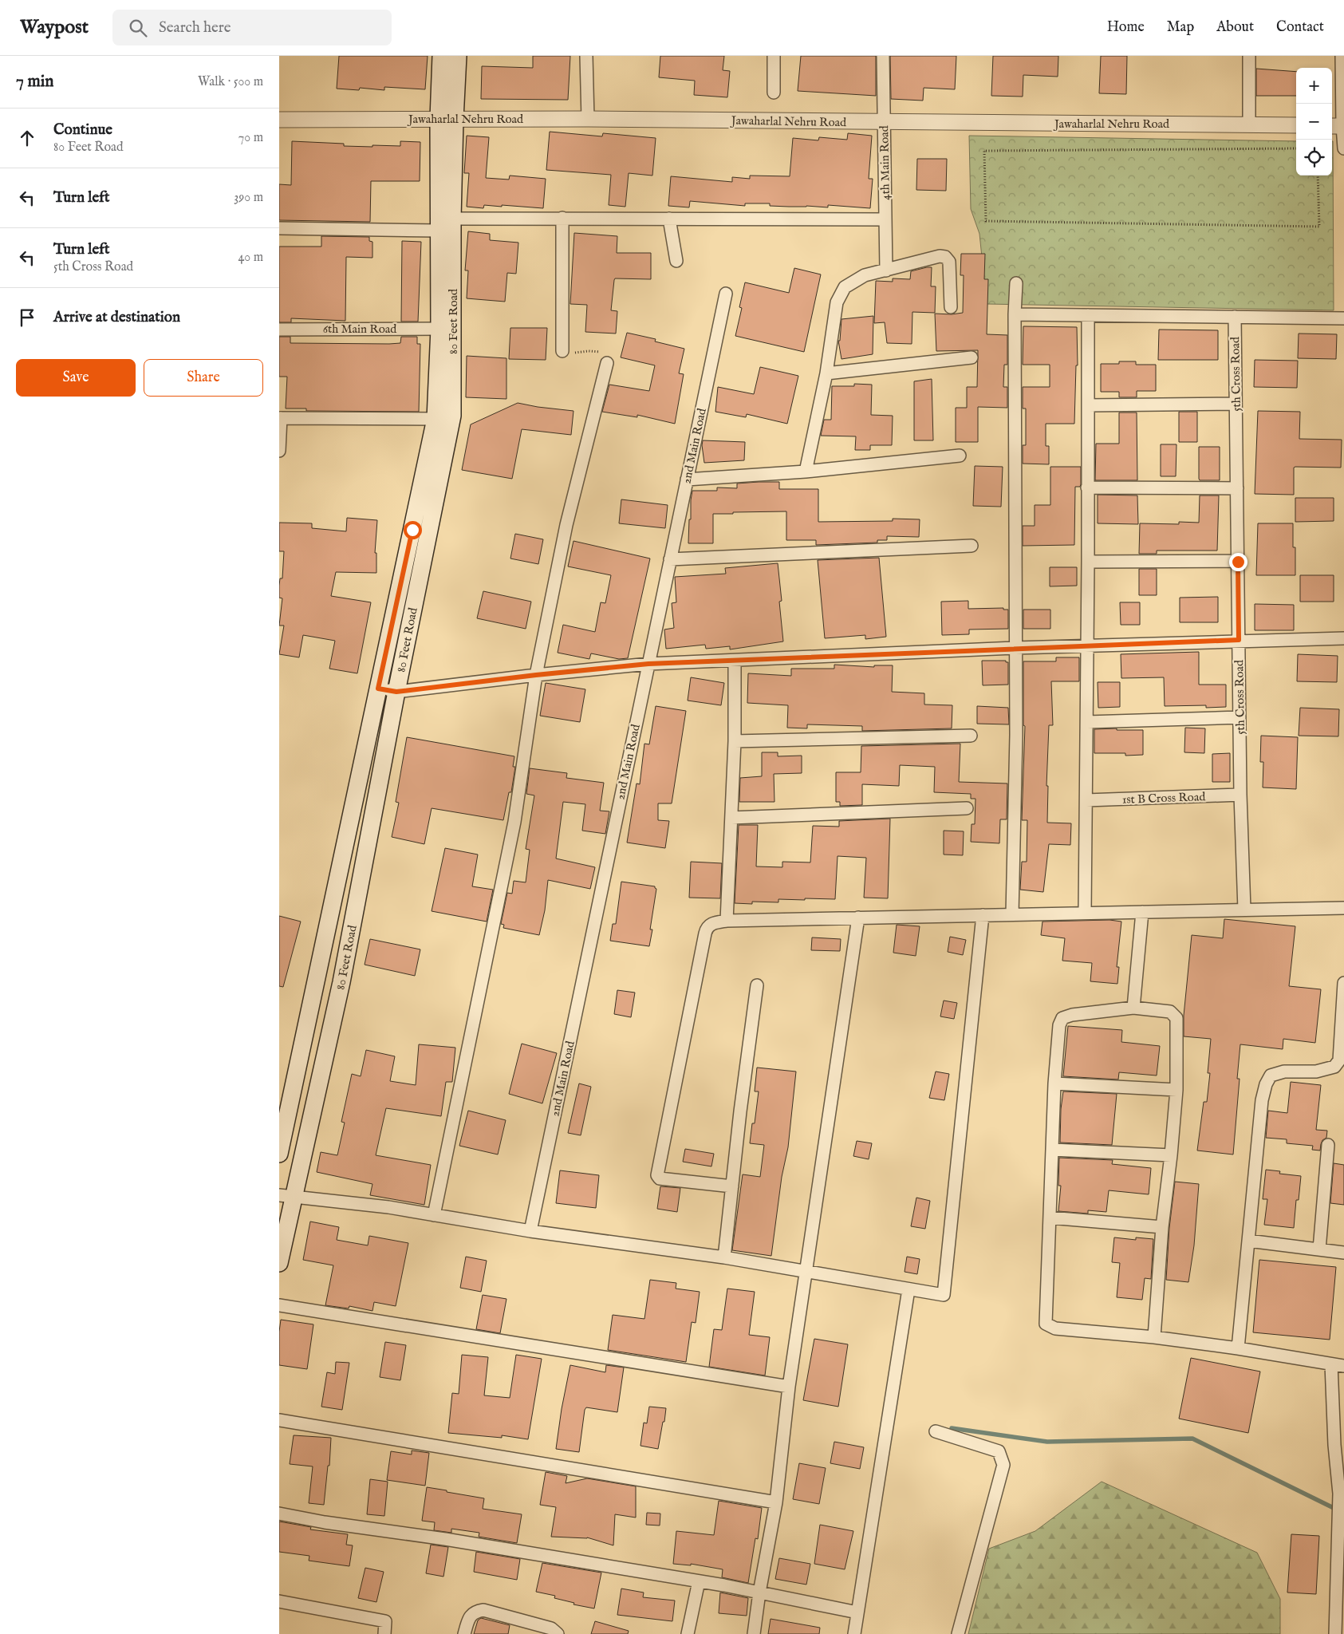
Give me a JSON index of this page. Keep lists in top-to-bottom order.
{
  "streets": {
    "main road": ["80 Feet Road"],
    "street": [
      "Jawaharlal Nehru Road",
      "4th Main Road",
      "6th Main Road",
      "5th Cross Road",
      "2nd Main Road",
      "1st B Cross Road"
    ]
  },
  "crossings": [
    ["Jawaharlal Nehru Road", "4th Main Road"],
    ["Jawaharlal Nehru Road", "80 Feet Road"],
    ["80 Feet Road", "6th Main Road"],
    ["5th Cross Road", "1st B Cross Road"]
  ],
  "page": {
    "header": "Waypost",
    "search": "Search here",
    "nav": [
      "Home",
      "Map",
      "About",
      "Contact"
    ],
    "heading": ["7 min", "Walk · 500 m"],
    "map_buttons": ["+", "−"],
    "list": [
      ["Continue", "80 Feet Road", "70 m"],
      ["Turn left", "390 m"],
      ["Turn left", "5th Cross Road", "40 m"],
      "Arrive at destination"
    ],
    "buttons": ["Save", "Share"]
  }
}
